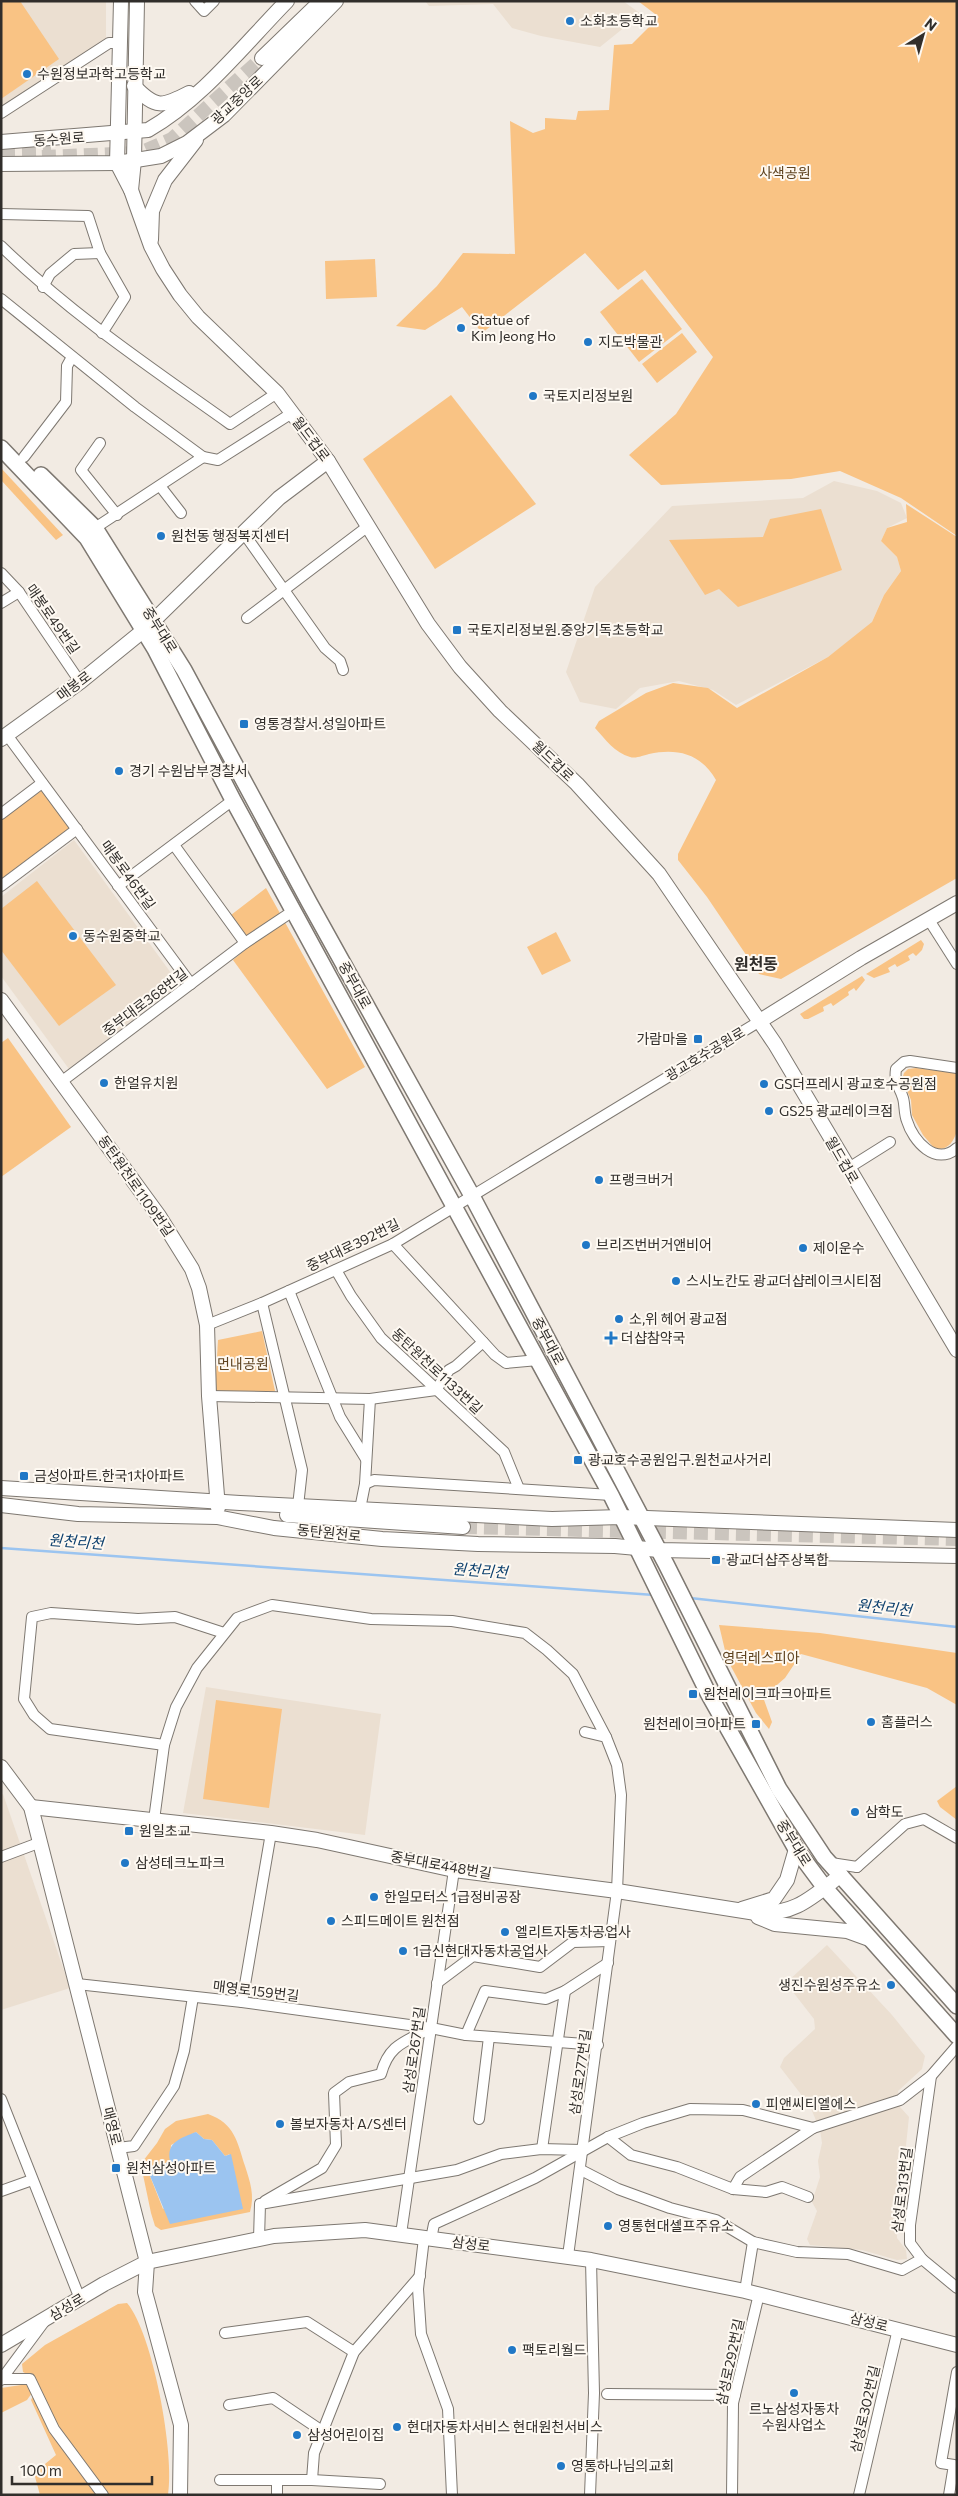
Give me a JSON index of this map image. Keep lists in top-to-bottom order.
{
  "streets": {
    "main road": ["중부대로"],
    "street": [
      "광교중앙로",
      "동수원로",
      "월드컵로",
      "매봉로49번길",
      "매봉로",
      "매봉로46번길",
      "중부대로368번길",
      "광교호수공원로",
      "동탄원천로1109번길",
      "중부대로392번길",
      "동탄원천로1133번길",
      "동탄원천로",
      "중부대로448번길",
      "매영로159번길",
      "삼성로267번길",
      "삼성로277번길",
      "매영로",
      "삼성로313번길",
      "삼성로",
      "삼성로292번길",
      "삼성로302번길"
    ]
  },
  "crossings": [
    ["광교중앙로", "동수원로"],
    ["광교중앙로", "월드컵로"],
    ["동수원로", "월드컵로"],
    ["월드컵로", "매봉로"],
    ["월드컵로", "광교호수공원로"],
    ["매봉로49번길", "매봉로"],
    ["중부대로", "매봉로"],
    ["중부대로", "중부대로368번길"],
    ["중부대로", "광교호수공원로"],
    ["중부대로", "중부대로392번길"],
    ["중부대로", "동탄원천로"],
    ["중부대로", "중부대로448번길"],
    ["매봉로", "매봉로46번길"],
    ["매봉로46번길", "중부대로368번길"],
    ["중부대로368번길", "동탄원천로1109번길"],
    ["광교호수공원로", "중부대로392번길"],
    ["동탄원천로1109번길", "중부대로392번길"],
    ["동탄원천로1109번길", "동탄원천로"],
    ["중부대로392번길", "동탄원천로1133번길"],
    ["중부대로448번길", "삼성로267번길"],
    ["중부대로448번길", "삼성로277번길"],
    ["중부대로448번길", "매영로"],
    ["매영로159번길", "삼성로267번길"],
    ["매영로159번길", "삼성로277번길"],
    ["매영로159번길", "매영로"],
    ["삼성로267번길", "삼성로"],
    ["삼성로277번길", "삼성로"],
    ["매영로", "삼성로"],
    ["삼성로", "삼성로292번길"],
    ["삼성로", "삼성로302번길"]
  ],
  "districts": ["원천동"],
  "water": ["원천리천"],
  "parks": ["사색공원", "먼내공원", "영덕레스피아"],
  "places": {
    "other": [
      "소화초등학교",
      "수원정보과학고등학교",
      "Statue of Kim Jeong Ho",
      "지도박물관",
      "국토지리정보원",
      "원천동 행정복지센터",
      "경기 수원남부경찰서",
      "동수원중학교",
      "한얼유치원",
      "GS더프레시 광교호수공원점",
      "GS25 광교레이크점",
      "프랭크버거",
      "브리즈번버거앤비어",
      "제이운수",
      "스시노칸도 광교더샵레이크시티점",
      "소,위 헤어 광교점",
      "홈플러스",
      "삼학도",
      "삼성테크노파크",
      "한일모터스 1급정비공장",
      "스피드메이트 원천점",
      "엘리트자동차공업사",
      "1급신현대자동차공업사",
      "생진수원성주유소",
      "피앤씨티엘에스",
      "볼보자동차 A/S센터",
      "영통현대셀프주유소",
      "팩토리월드",
      "르노삼성자동차 수원사업소",
      "현대자동차서비스 현대원천서비스",
      "삼성어린이집",
      "영통하나님의교회"
    ],
    "transit": [
      "국토지리정보원.중앙기독초등학교",
      "영통경찰서.성일아파트",
      "가람마을",
      "광교호수공원입구.원천교사거리",
      "금성아파트.한국1차아파트",
      "광교더샵주상복합",
      "원천레이크파크아파트",
      "원천레이크아파트",
      "원일초교",
      "원천삼성아파트"
    ],
    "health": ["더샵참약국"]
  },
  "scale_bar": "100 m",
  "north": "top right"
}
